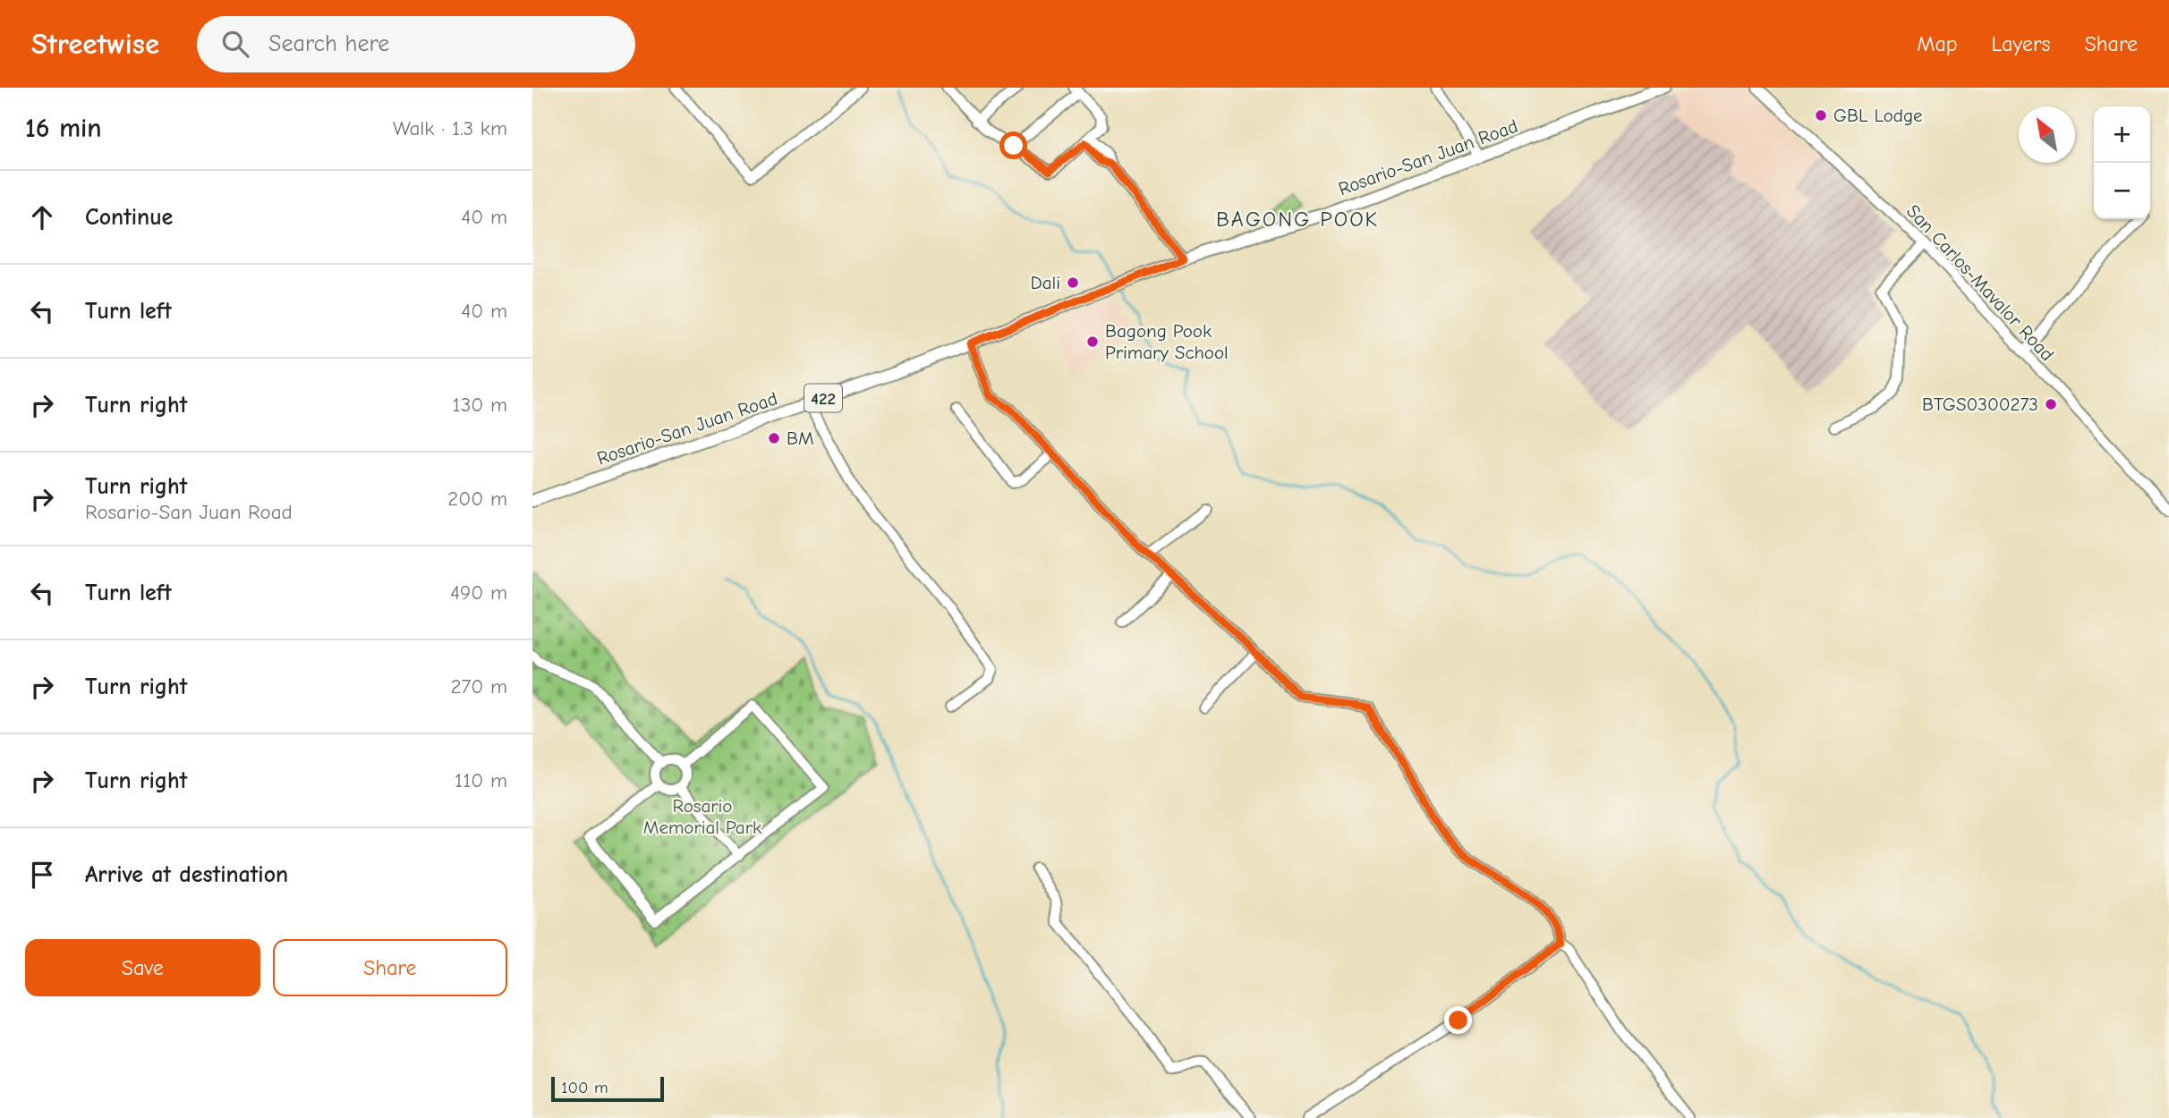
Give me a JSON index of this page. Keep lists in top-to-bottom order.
{
  "streets": {
    "main road": ["Rosario-San Juan Road", "422"],
    "street": ["San Carlos-Mavalor Road"]
  },
  "districts": ["BAGONG POOK"],
  "parks": ["Rosario Memorial Park"],
  "places": [
    "GBL Lodge",
    "Dali",
    "Bagong Pook Primary School",
    "BTGS0300273",
    "BM"
  ],
  "scale_bar": "100 m",
  "north": "top left",
  "page": {
    "header": "Streetwise",
    "search": "Search here",
    "nav": ["Map", "Layers", "Share"],
    "heading": ["16 min", "Walk · 1.3 km"],
    "map_buttons": ["+", "−"],
    "list": [
      ["Continue", "40 m"],
      ["Turn left", "40 m"],
      ["Turn right", "130 m"],
      ["Turn right", "Rosario-San Juan Road", "200 m"],
      ["Turn left", "490 m"],
      ["Turn right", "270 m"],
      ["Turn right", "110 m"],
      "Arrive at destination"
    ],
    "buttons": ["Save", "Share"],
    "scale": "100 m"
  }
}
